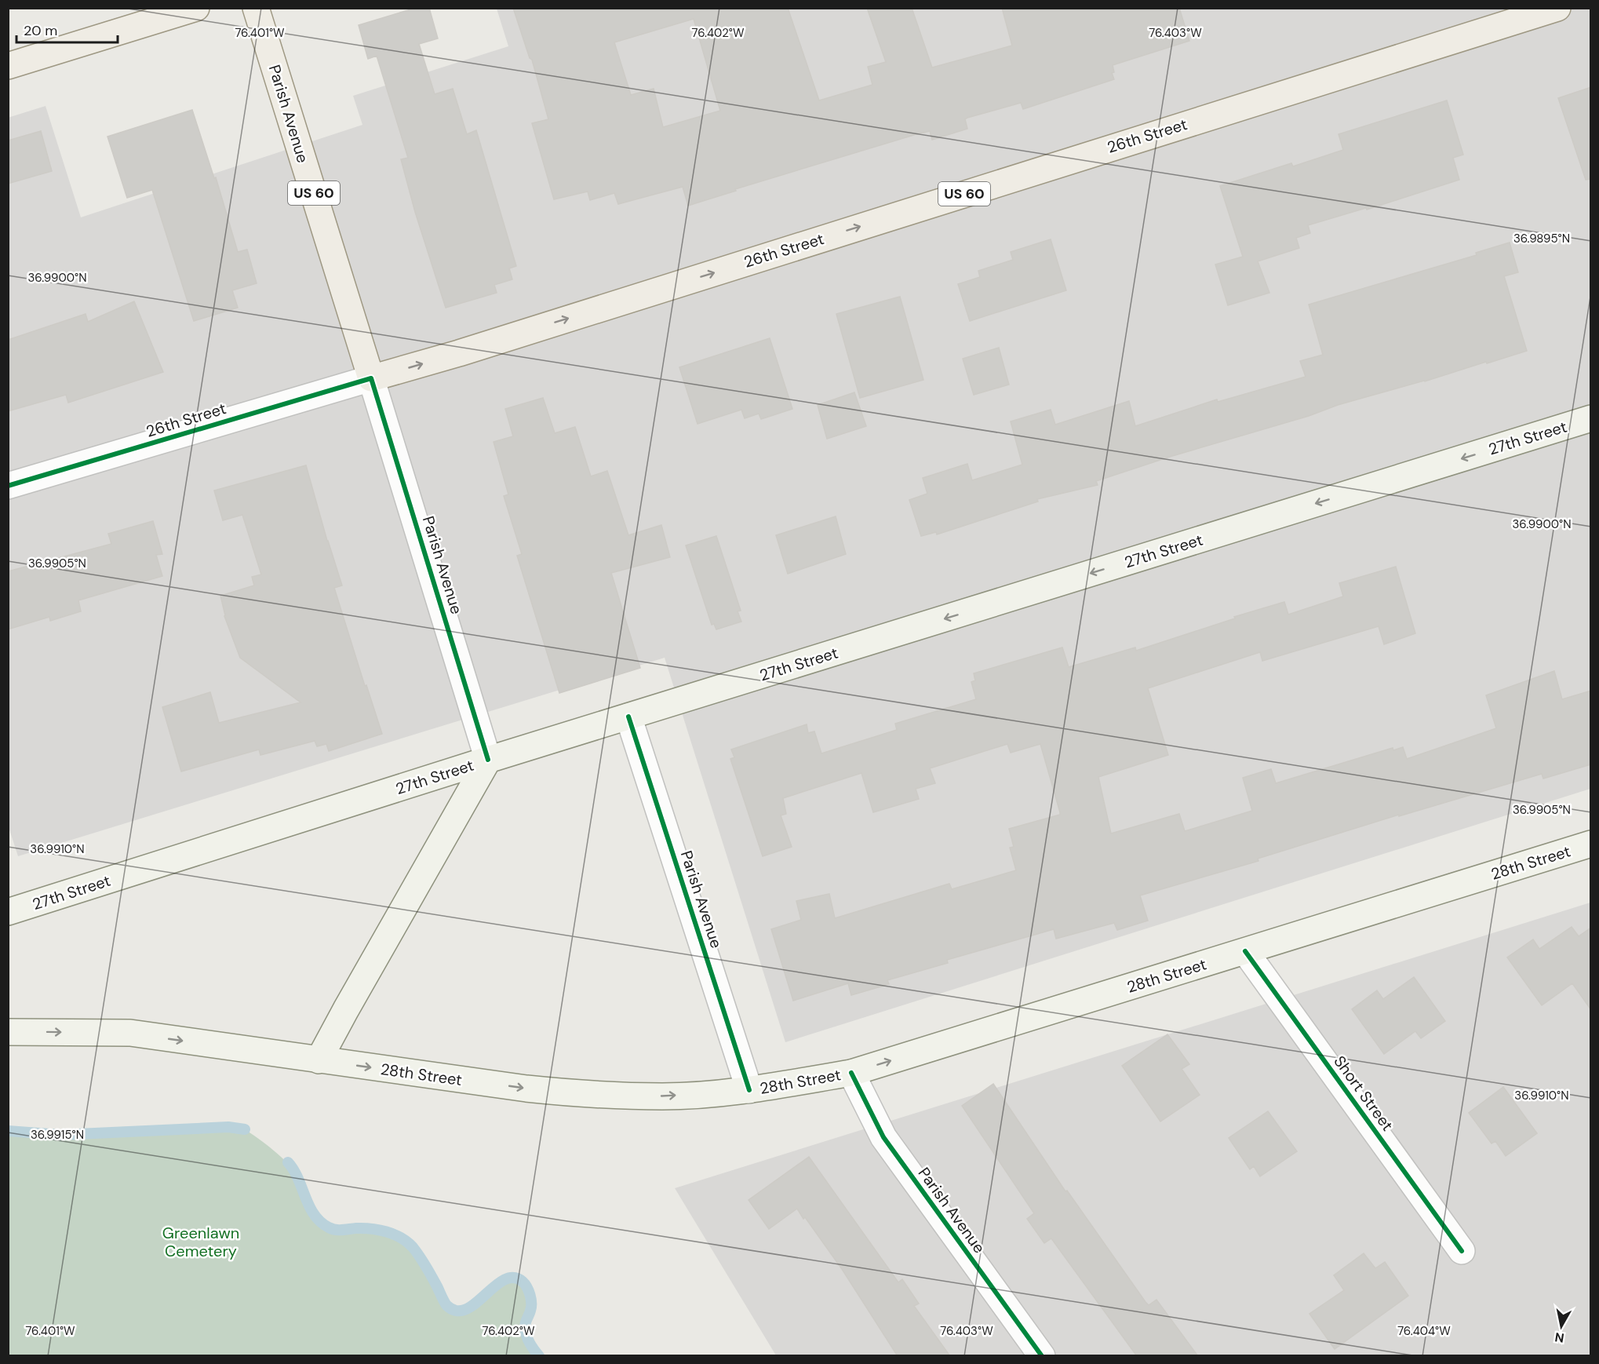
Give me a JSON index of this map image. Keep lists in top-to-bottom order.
{
  "streets": {
    "main road": [
      "Parish Avenue",
      "26th Street",
      "US 60",
      "27th Street",
      "28th Street"
    ],
    "street": ["Short Street"]
  },
  "crossings": [
    ["Parish Avenue", "26th Street"],
    ["Parish Avenue", "27th Street"],
    ["Parish Avenue", "28th Street"],
    ["28th Street", "Short Street"]
  ],
  "one_way": ["26th Street", "27th Street", "28th Street"],
  "parks": ["Greenlawn Cemetery"],
  "scale_bar": "20 m",
  "north": "bottom",
  "coordinates": [
    "76.401°W",
    "76.402°W",
    "76.403°W",
    "36.9895°N",
    "36.9900°N",
    "36.9905°N",
    "36.9910°N",
    "36.9915°N",
    "76.404°W"
  ]
}
